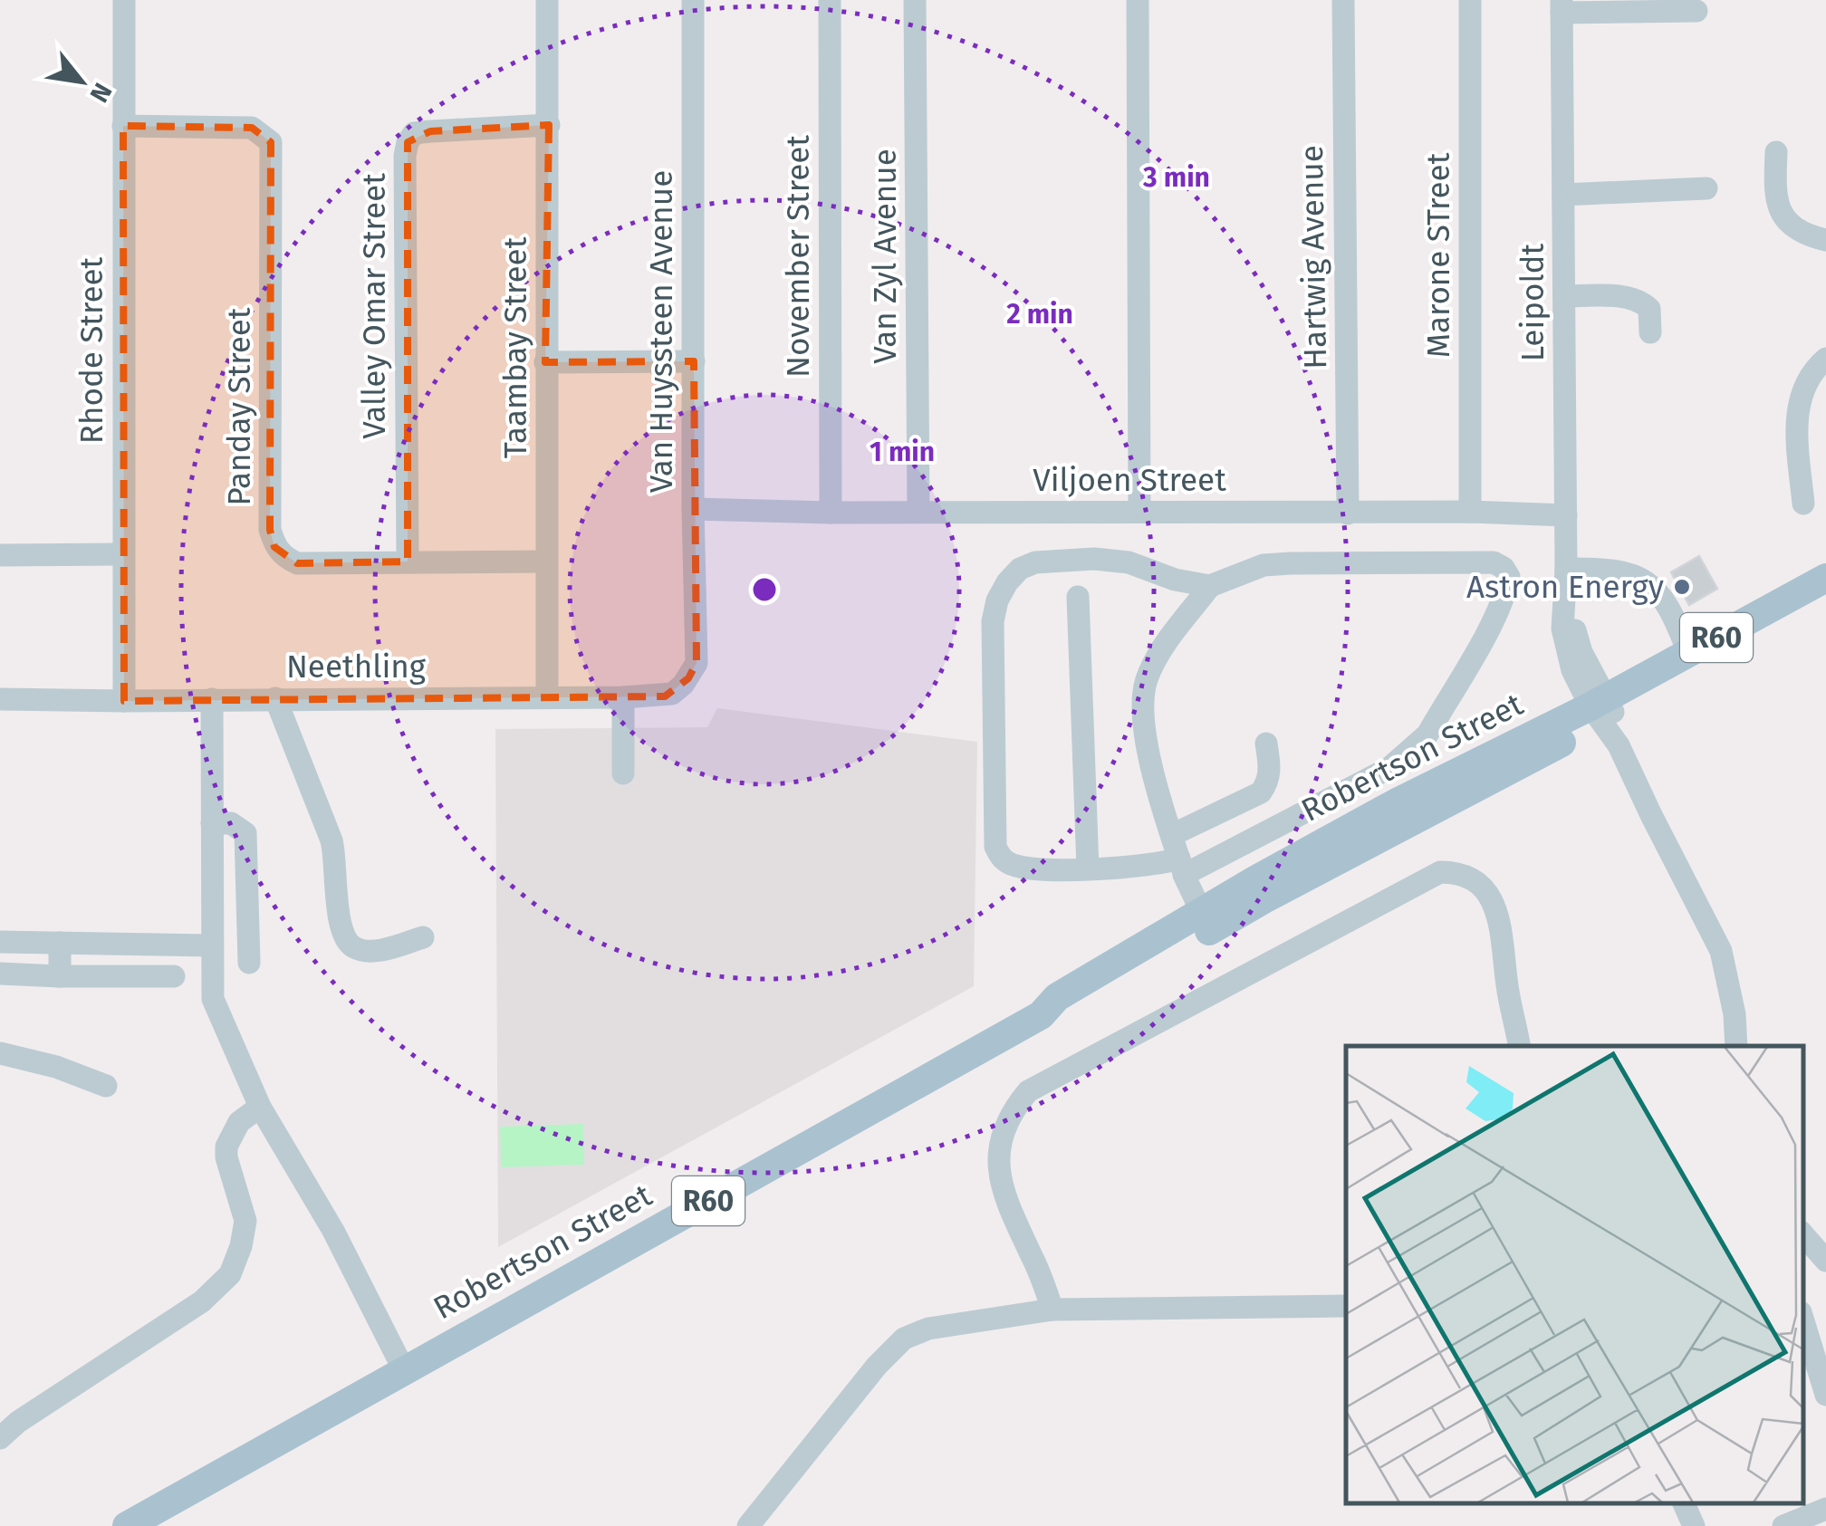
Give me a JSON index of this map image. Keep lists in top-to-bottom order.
{
  "streets": {
    "main road": ["R60", "Robertson Street"],
    "street": [
      "Marone STreet",
      "November Street",
      "Van Zyl Avenue",
      "Hartwig Avenue",
      "Leipoldt",
      "Valley Omar Street",
      "Van Huyssteen Avenue",
      "Taambay Street",
      "Rhode Street",
      "Panday Street",
      "Viljoen Street",
      "Neethling"
    ]
  },
  "crossings": [
    ["Marone STreet", "Viljoen Street"],
    ["November Street", "Viljoen Street"],
    ["Van Zyl Avenue", "Viljoen Street"],
    ["Hartwig Avenue", "Viljoen Street"],
    ["Leipoldt", "Viljoen Street"],
    ["Leipoldt", "Robertson Street"],
    ["Valley Omar Street", "Taambay Street"],
    ["Valley Omar Street", "Panday Street"],
    ["Van Huyssteen Avenue", "Viljoen Street"],
    ["Van Huyssteen Avenue", "Neethling"],
    ["Taambay Street", "Panday Street"],
    ["Taambay Street", "Neethling"],
    ["Rhode Street", "Panday Street"],
    ["Rhode Street", "Neethling"]
  ],
  "places": ["Astron Energy"],
  "north": "bottom right",
  "rings": ["3 min", "2 min", "1 min"]
}
